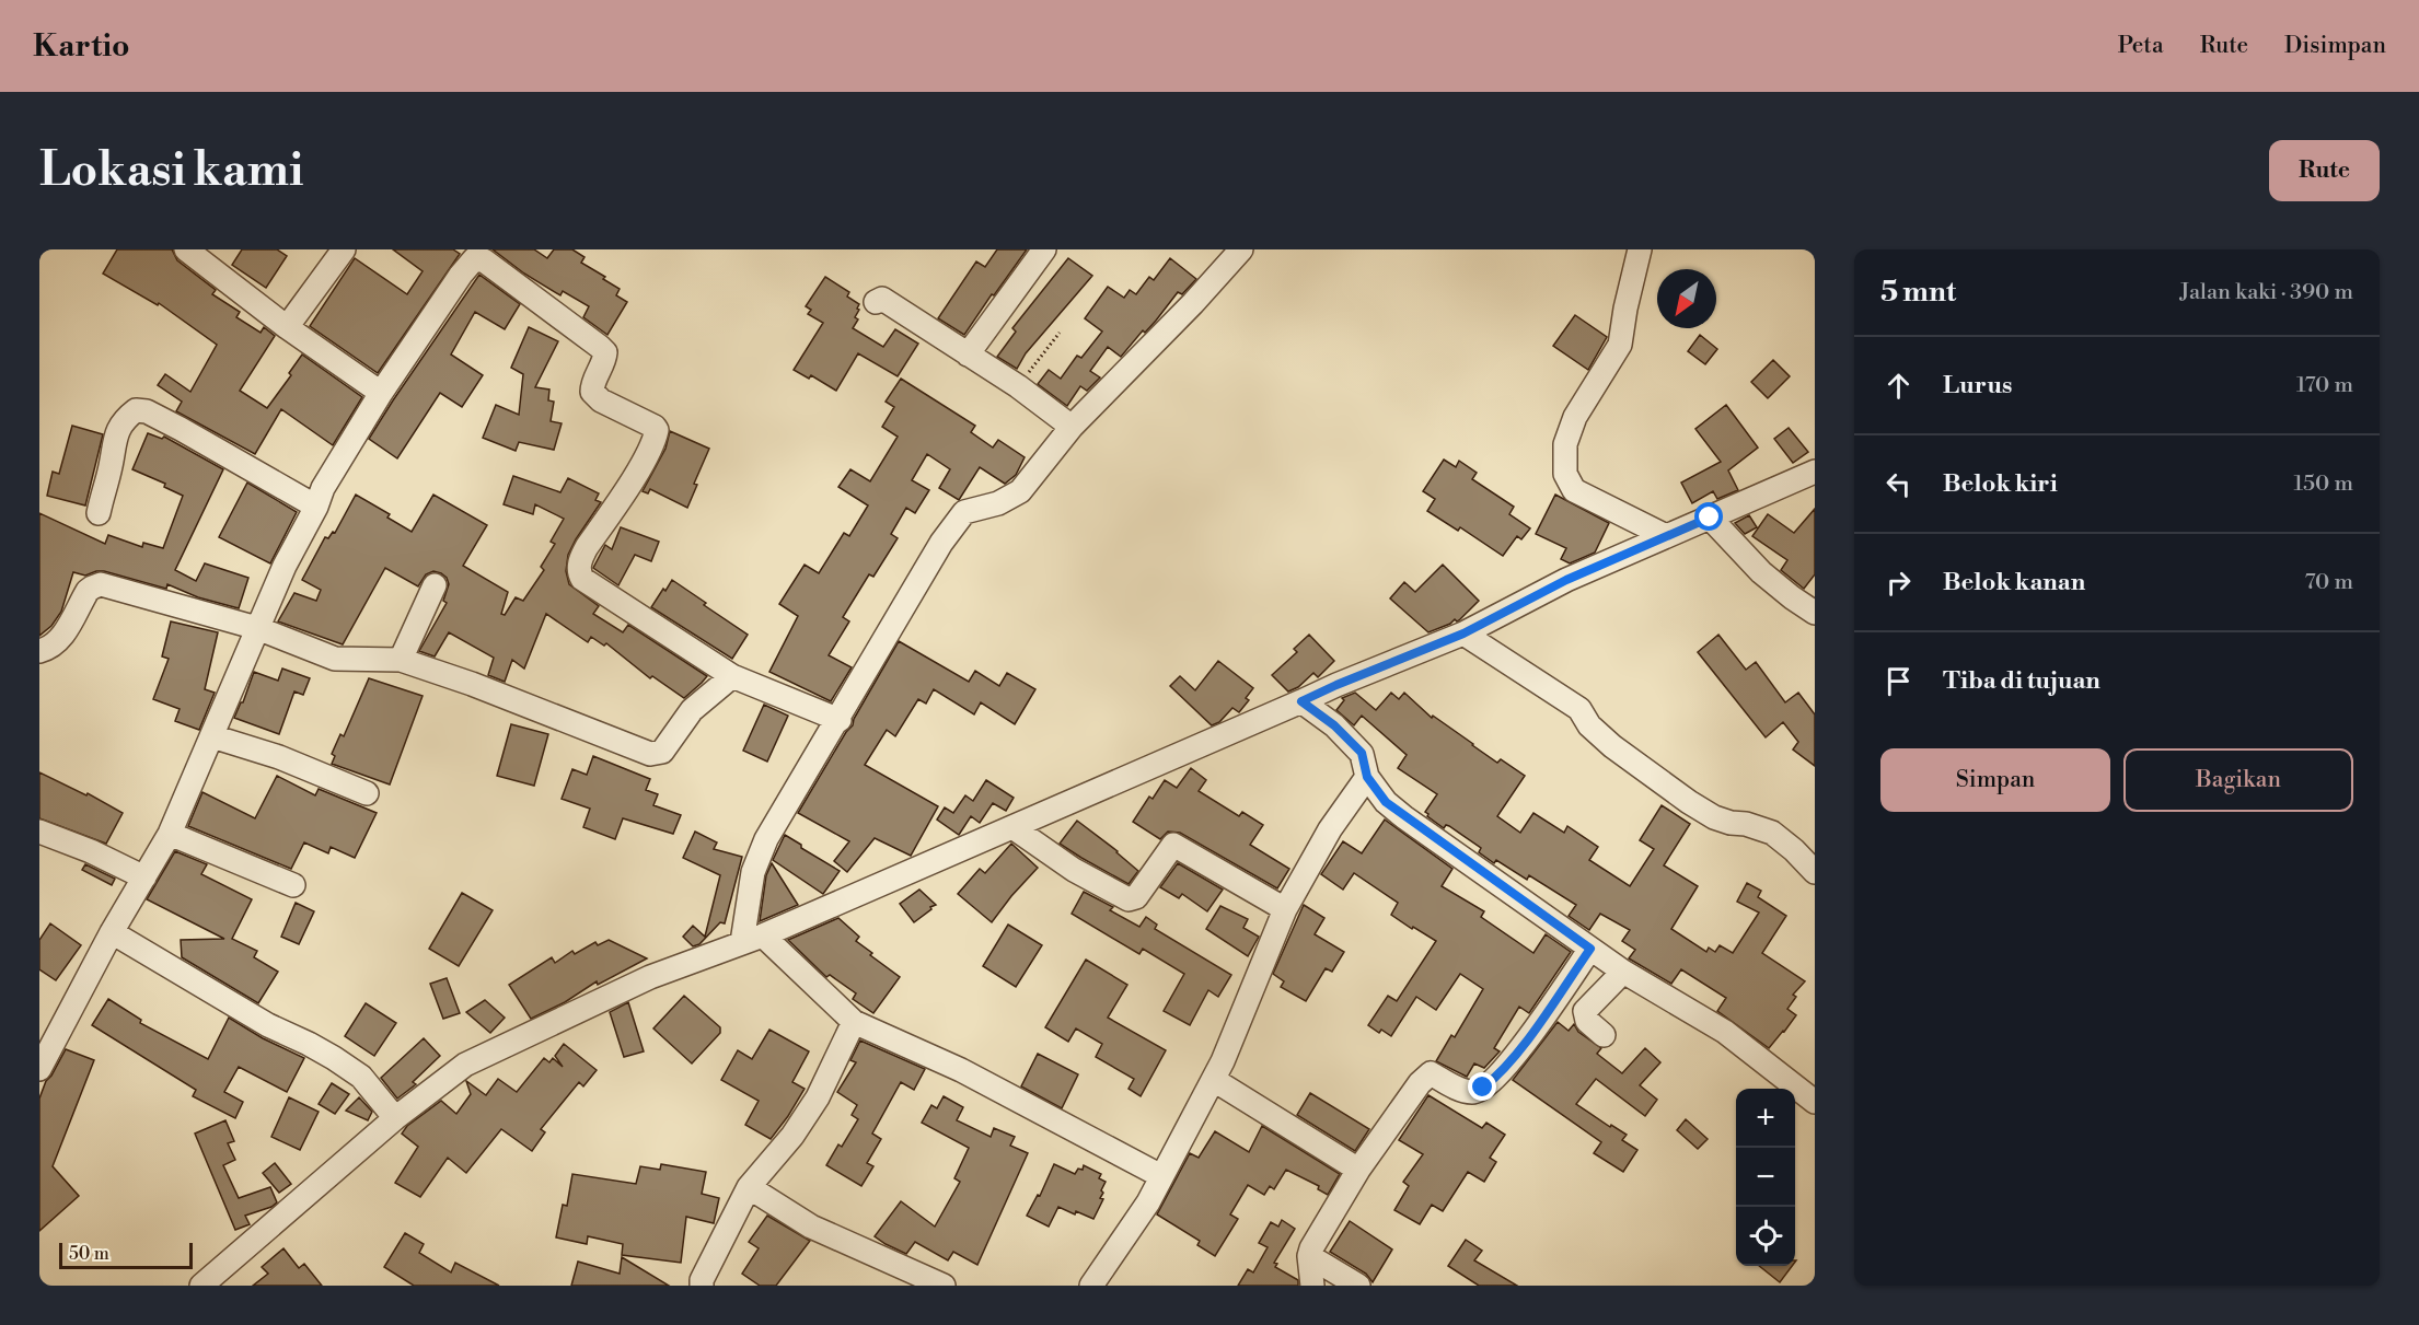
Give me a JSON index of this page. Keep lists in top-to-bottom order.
{
  "scale_bar": "50 m",
  "north": "bottom left",
  "page": {
    "header": "Kartio",
    "nav": ["Peta", "Rute", "Disimpan"],
    "buttons": [
      "Rute",
      ["Simpan", "Bagikan"]
    ],
    "title": "Lokasi kami",
    "heading": ["5 mnt", "Jalan kaki · 390 m"],
    "list": [
      ["Lurus", "170 m"],
      ["Belok kiri", "150 m"],
      ["Belok kanan", "70 m"],
      "Tiba di tujuan"
    ],
    "map_buttons": ["+", "−"],
    "scale": "50 m"
  }
}
